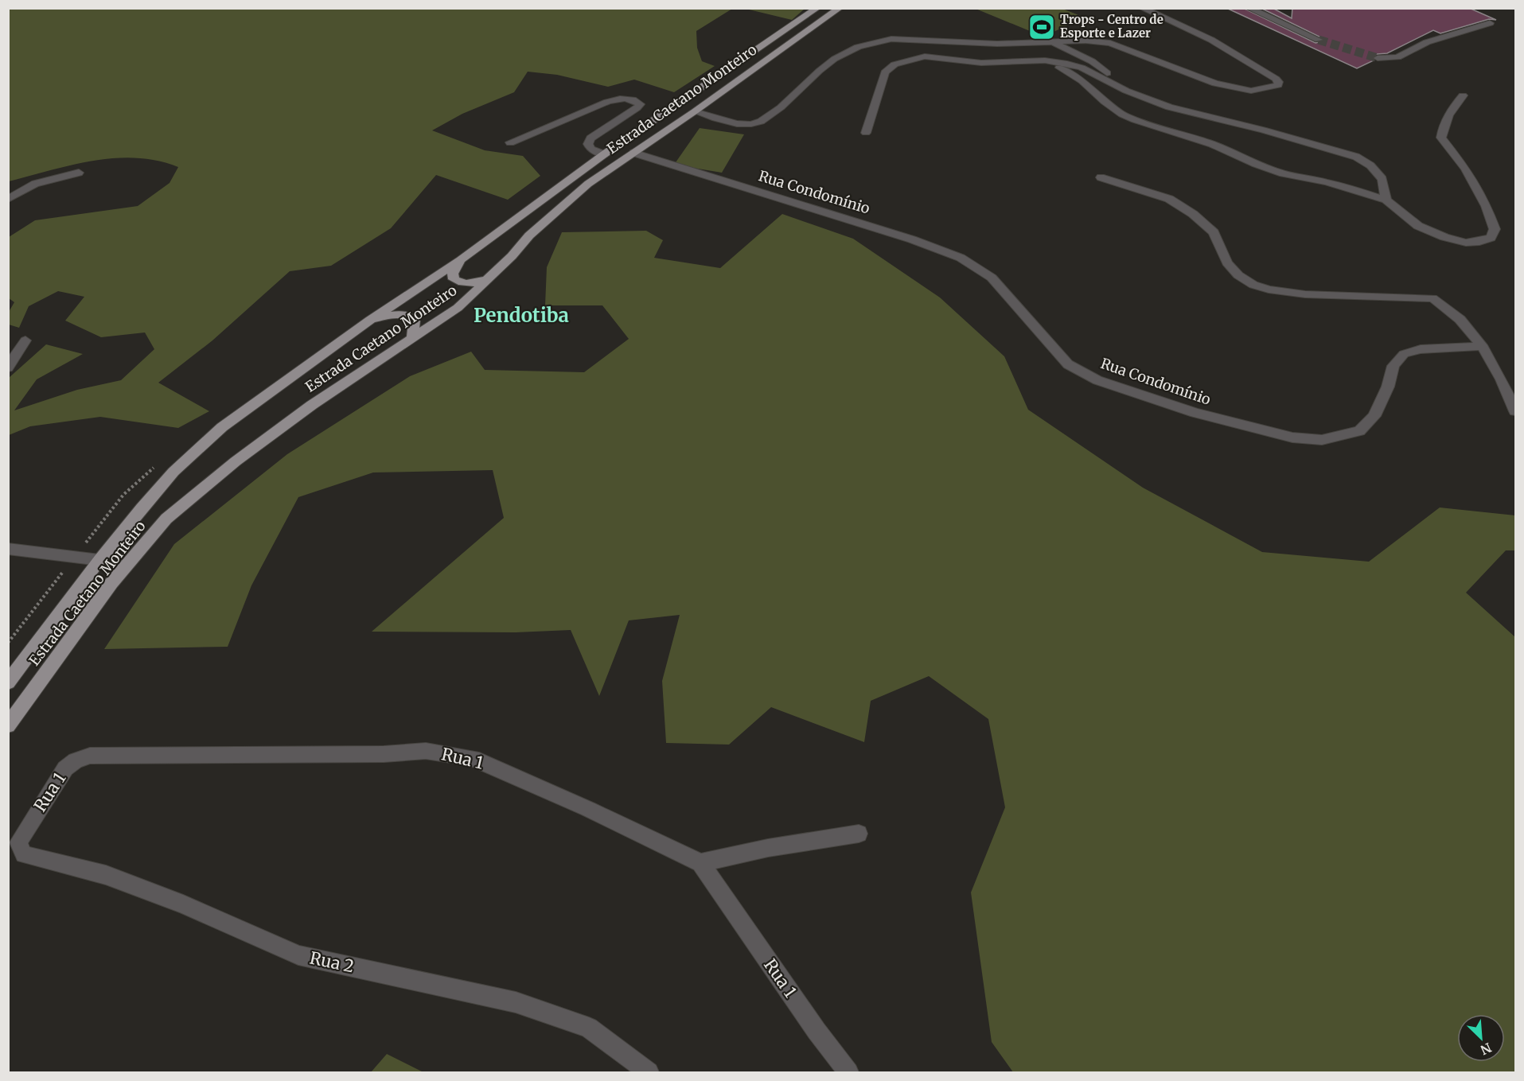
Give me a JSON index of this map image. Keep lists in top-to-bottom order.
{
  "streets": {
    "main road": ["Estrada Caetano Monteiro"],
    "street": ["Rua Condomínio", "Rua 1", "Rua 2"]
  },
  "crossings": [
    ["Estrada Caetano Monteiro", "Rua Condomínio"],
    ["Rua 1", "Rua 2"]
  ],
  "districts": ["Pendotiba"],
  "places": {
    "sports": ["Trops - Centro de Esporte e Lazer"]
  },
  "north": "bottom right"
}
